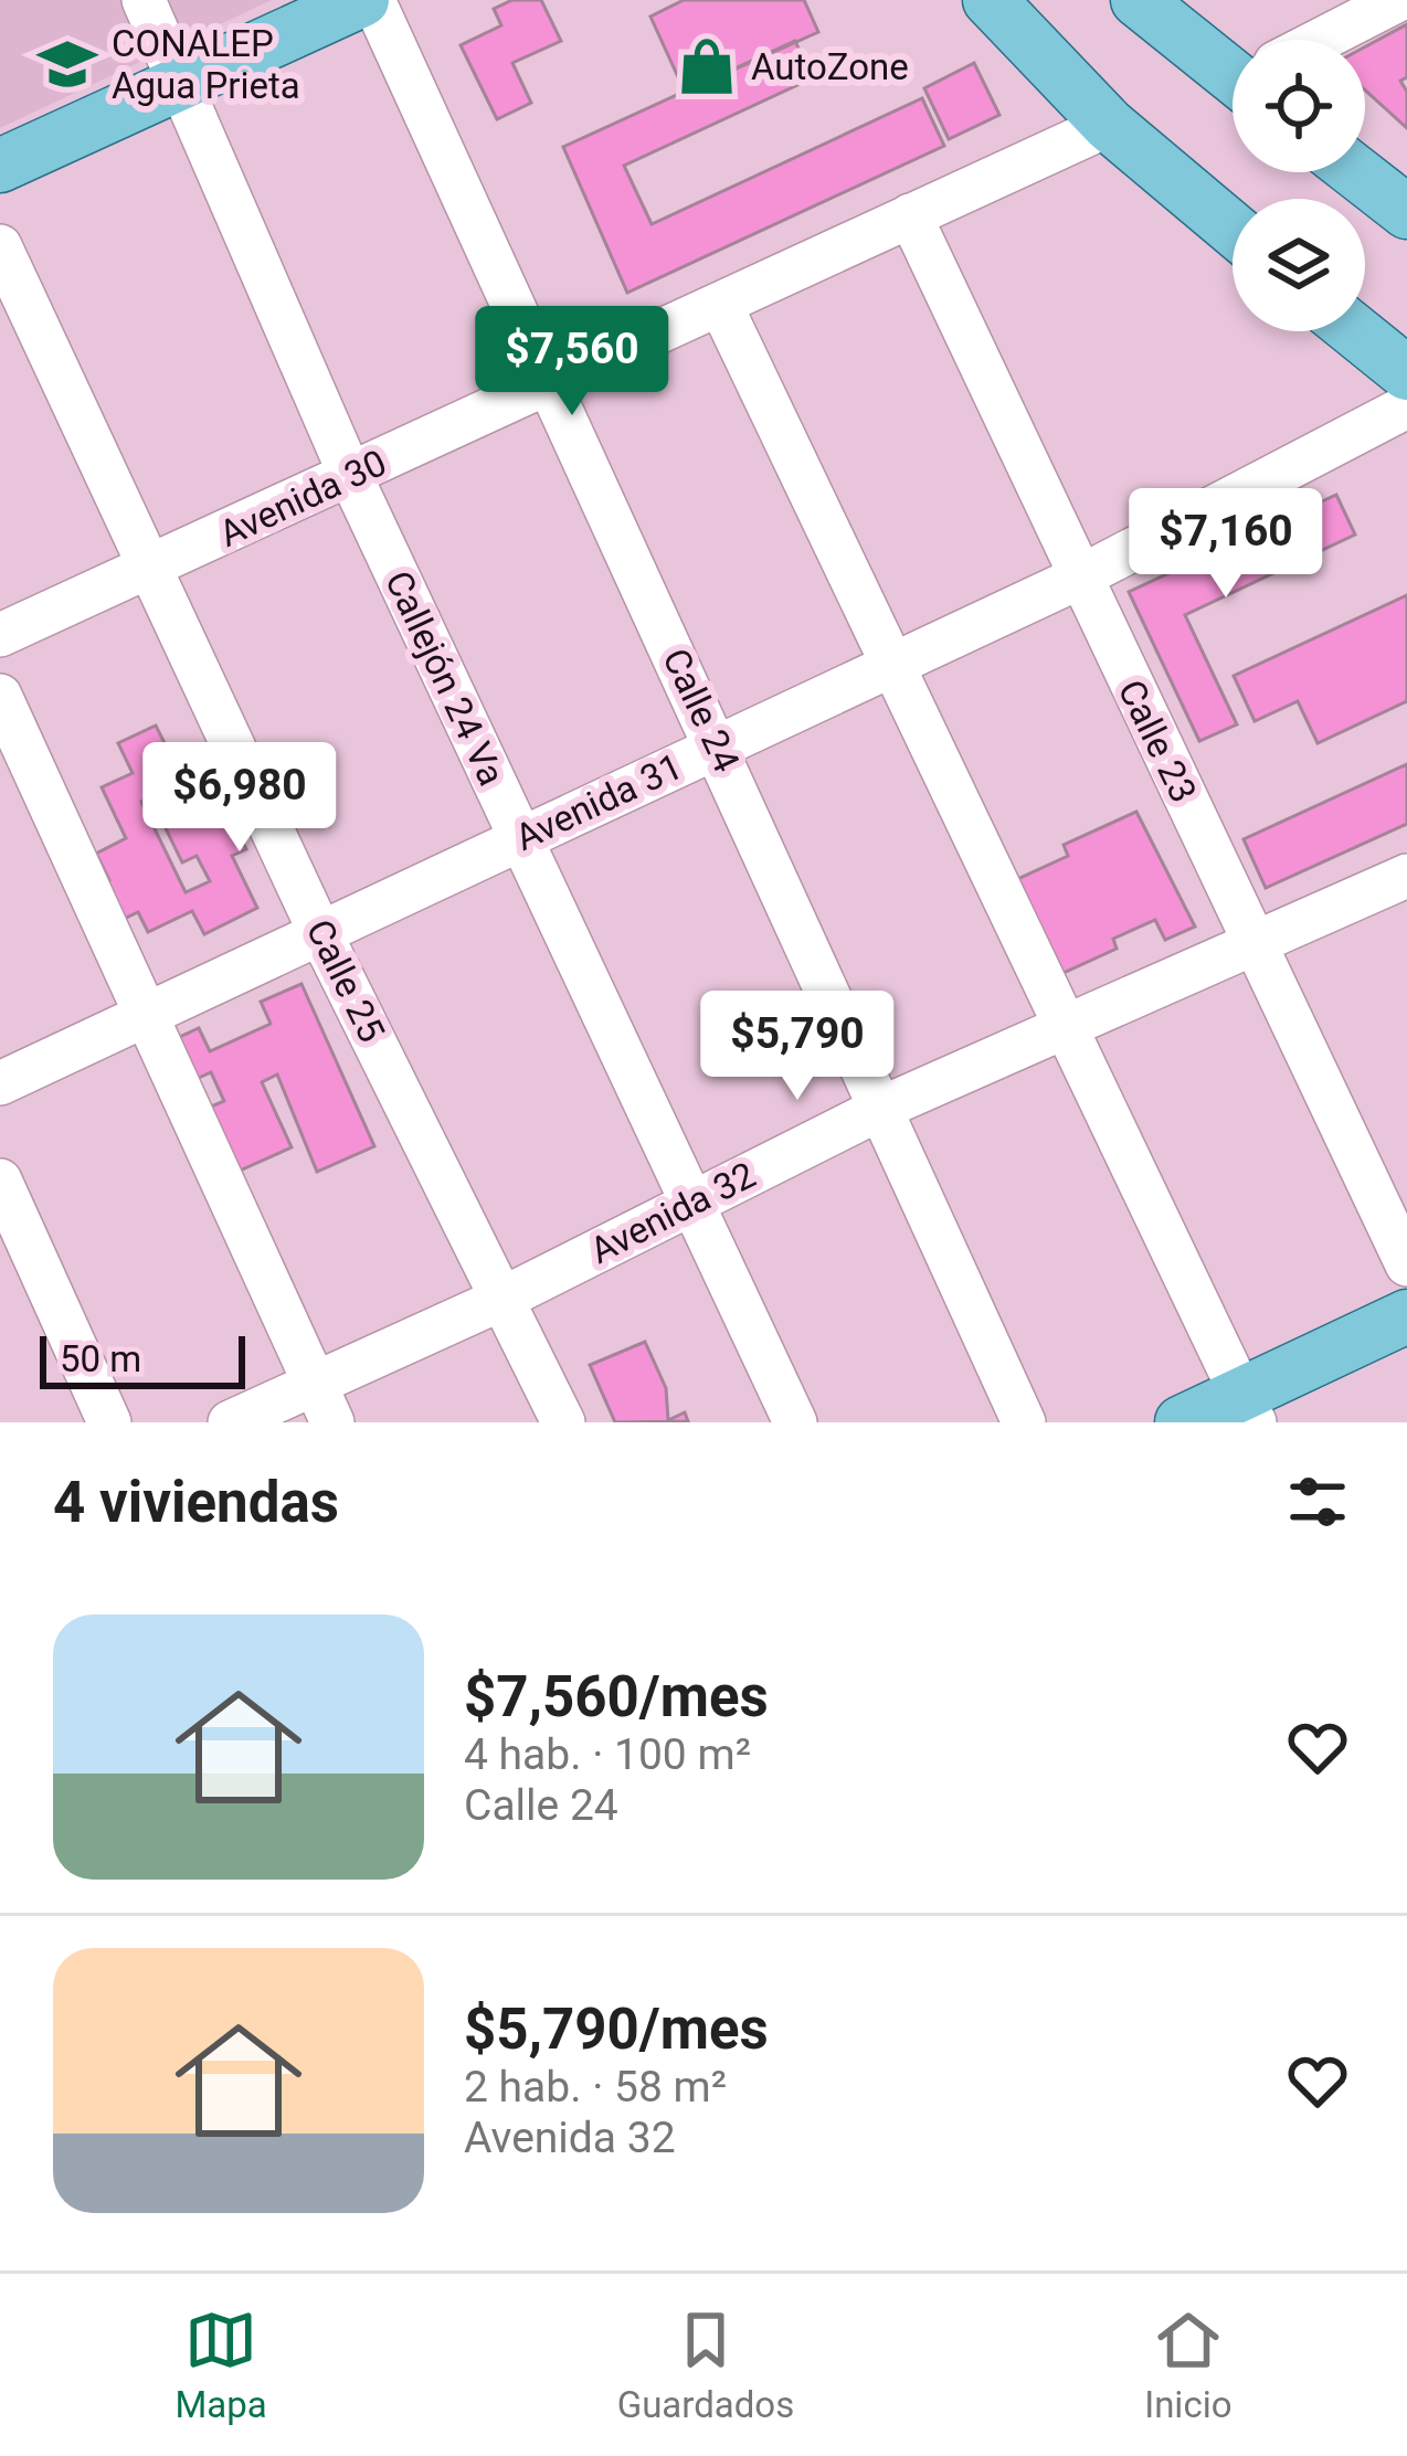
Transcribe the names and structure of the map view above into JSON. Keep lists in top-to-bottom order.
{
  "streets": {
    "street": [
      "Avenida 30",
      "Callejón 24 Va",
      "Calle 24",
      "Calle 23",
      "Avenida 31",
      "Calle 25",
      "Avenida 32"
    ]
  },
  "crossings": [
    ["Avenida 30", "Callejón 24 Va"],
    ["Avenida 30", "Calle 24"],
    ["Avenida 30", "Calle 23"],
    ["Avenida 30", "Calle 25"],
    ["Callejón 24 Va", "Avenida 31"],
    ["Callejón 24 Va", "Avenida 32"],
    ["Calle 24", "Avenida 31"],
    ["Calle 24", "Avenida 32"],
    ["Calle 23", "Avenida 31"],
    ["Calle 23", "Avenida 32"],
    ["Avenida 31", "Calle 25"],
    ["Calle 25", "Avenida 32"]
  ],
  "places": {
    "school or university": ["CONALEP Agua Prieta"],
    "shop": ["AutoZone"]
  },
  "scale_bar": "50 m",
  "page": {
    "price": [
      "$7,560",
      "$7,160",
      "$6,980",
      "$5,790"
    ],
    "scale": "50 m",
    "heading": "4 viviendas",
    "list": [
      {
        "name": "$7,560/mes",
        "note": "4 hab. · 100 m² · Calle 24"
      },
      {
        "name": "$5,790/mes",
        "note": "2 hab. · 58 m² · Avenida 32"
      }
    ],
    "tabs": ["Mapa", "Guardados", "Inicio"]
  }
}
